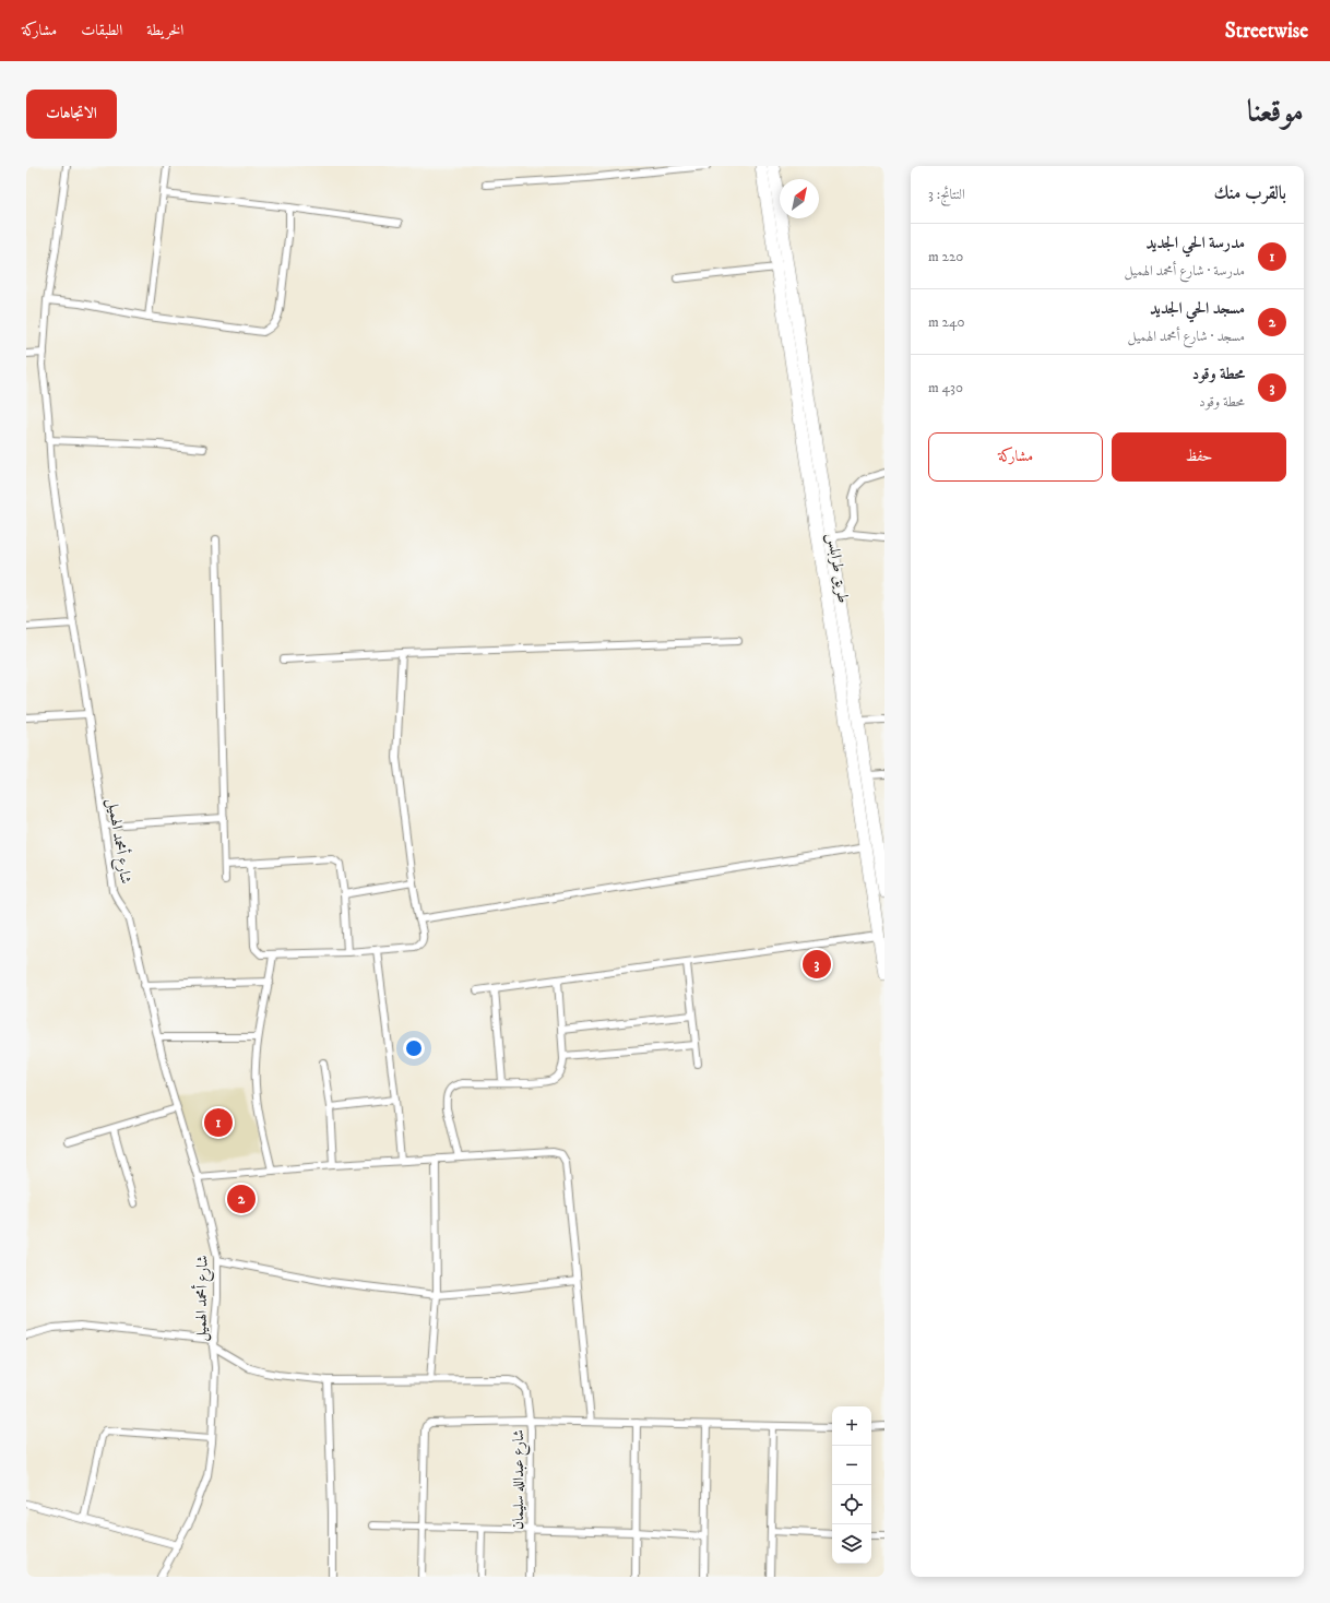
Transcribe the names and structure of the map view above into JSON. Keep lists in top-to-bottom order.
{
  "streets": {
    "highway": ["طريق طرابلس"],
    "street": ["شارع أمحمد الهميل", "شارع عبدالله سليمان"]
  },
  "north": "top right",
  "page": {
    "header": "Streetwise",
    "nav": ["الخريطة", "الطبقات", "مشاركة"],
    "title": "موقعنا",
    "buttons": [
      "الاتجاهات",
      ["حفظ", "مشاركة"]
    ],
    "heading": ["بالقرب منك", "النتائج: 3"],
    "list": [
      {
        "mark": "1",
        "name": "مدرسة الحي الجديد",
        "note": "مدرسة · شارع أمحمد الهميل",
        "value": "220 m"
      },
      {
        "mark": "2",
        "name": "مسجد الحي الجديد",
        "note": "مسجد · شارع أمحمد الهميل",
        "value": "240 m"
      },
      {
        "mark": "3",
        "name": "محطة وقود",
        "note": "محطة وقود",
        "value": "430 m"
      }
    ],
    "pins": ["3", "1", "2"],
    "map_buttons": ["+", "−"]
  }
}
